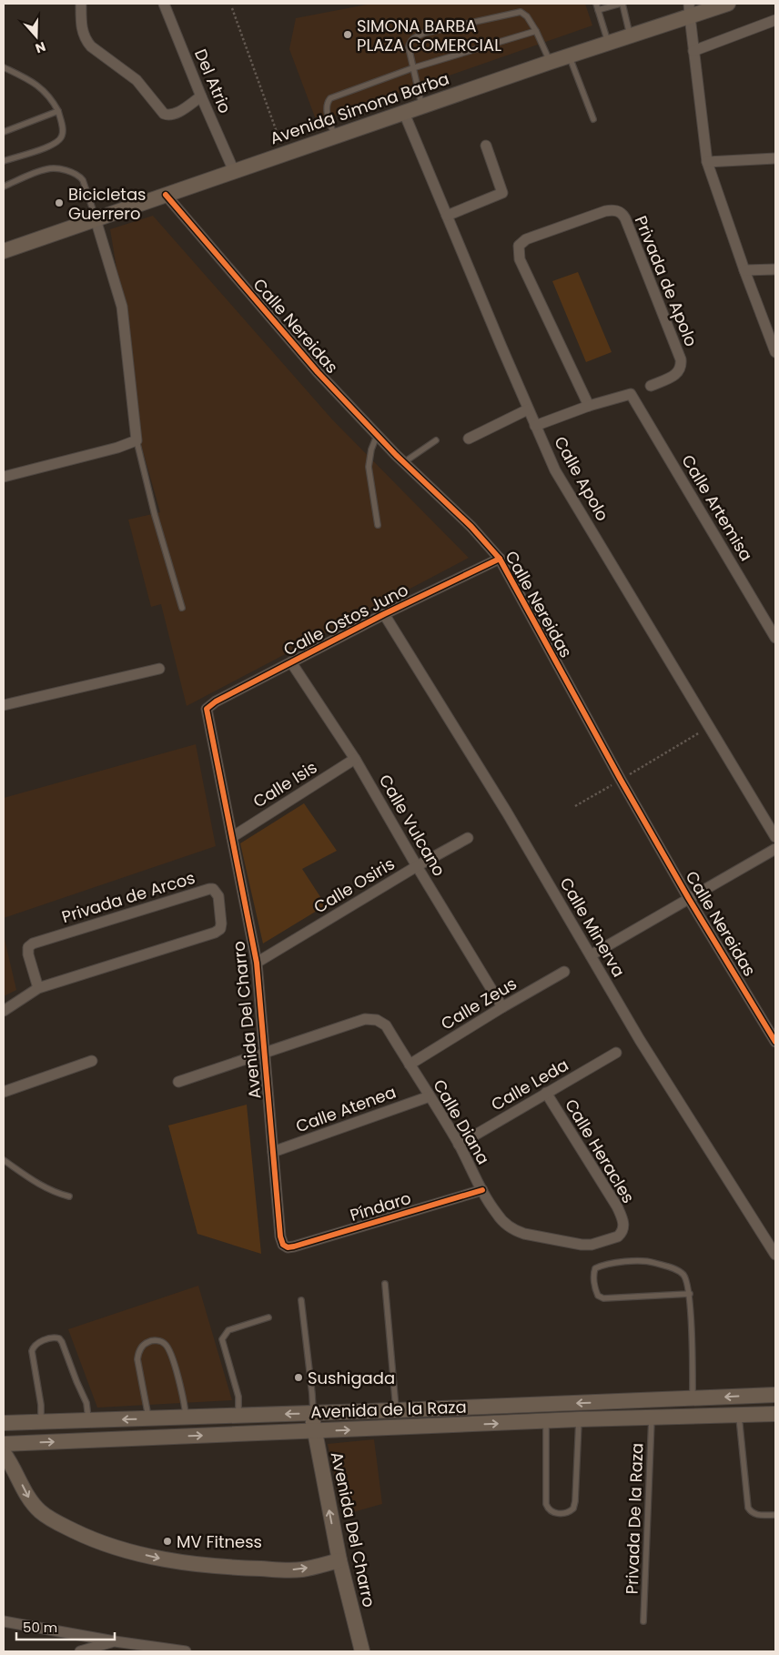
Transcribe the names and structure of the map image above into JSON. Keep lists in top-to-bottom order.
{
  "streets": {
    "main road": ["Avenida Simona Barba", "Avenida Del Charro", "Avenida de la Raza"],
    "street": [
      "Del Atrio",
      "Privada de Apolo",
      "Calle Nereidas",
      "Calle Apolo",
      "Calle Artemisa",
      "Calle Ostos Juno",
      "Calle Isis",
      "Calle Vulcano",
      "Calle Osiris",
      "Privada de Arcos",
      "Calle Minerva",
      "Calle Zeus",
      "Calle Leda",
      "Calle Atenea",
      "Calle Diana",
      "Calle Heracles",
      "Píndaro"
    ],
    "lane": ["Privada De la Raza"]
  },
  "crossings": [
    ["Del Atrio", "Avenida Simona Barba"],
    ["Avenida Simona Barba", "Calle Nereidas"],
    ["Avenida Simona Barba", "Calle Apolo"],
    ["Privada de Apolo", "Calle Artemisa"],
    ["Calle Nereidas", "Calle Ostos Juno"],
    ["Calle Ostos Juno", "Calle Vulcano"],
    ["Calle Ostos Juno", "Calle Minerva"],
    ["Calle Ostos Juno", "Avenida Del Charro"],
    ["Calle Isis", "Calle Vulcano"],
    ["Calle Isis", "Avenida Del Charro"],
    ["Calle Vulcano", "Calle Osiris"],
    ["Calle Vulcano", "Calle Zeus"],
    ["Calle Osiris", "Avenida Del Charro"],
    ["Calle Zeus", "Calle Diana"],
    ["Avenida Del Charro", "Calle Atenea"],
    ["Avenida Del Charro", "Calle Diana"],
    ["Avenida Del Charro", "Píndaro"],
    ["Avenida Del Charro", "Avenida de la Raza"],
    ["Calle Leda", "Calle Diana"],
    ["Calle Leda", "Calle Heracles"],
    ["Calle Atenea", "Calle Diana"],
    ["Calle Diana", "Calle Heracles"],
    ["Calle Diana", "Píndaro"],
    ["Avenida de la Raza", "Privada De la Raza"]
  ],
  "places": [
    "SIMONA BARBA PLAZA COMERCIAL",
    "Bicicletas Guerrero",
    "Sushigada",
    "MV Fitness"
  ],
  "scale_bar": "50 m",
  "north": "bottom"
}
